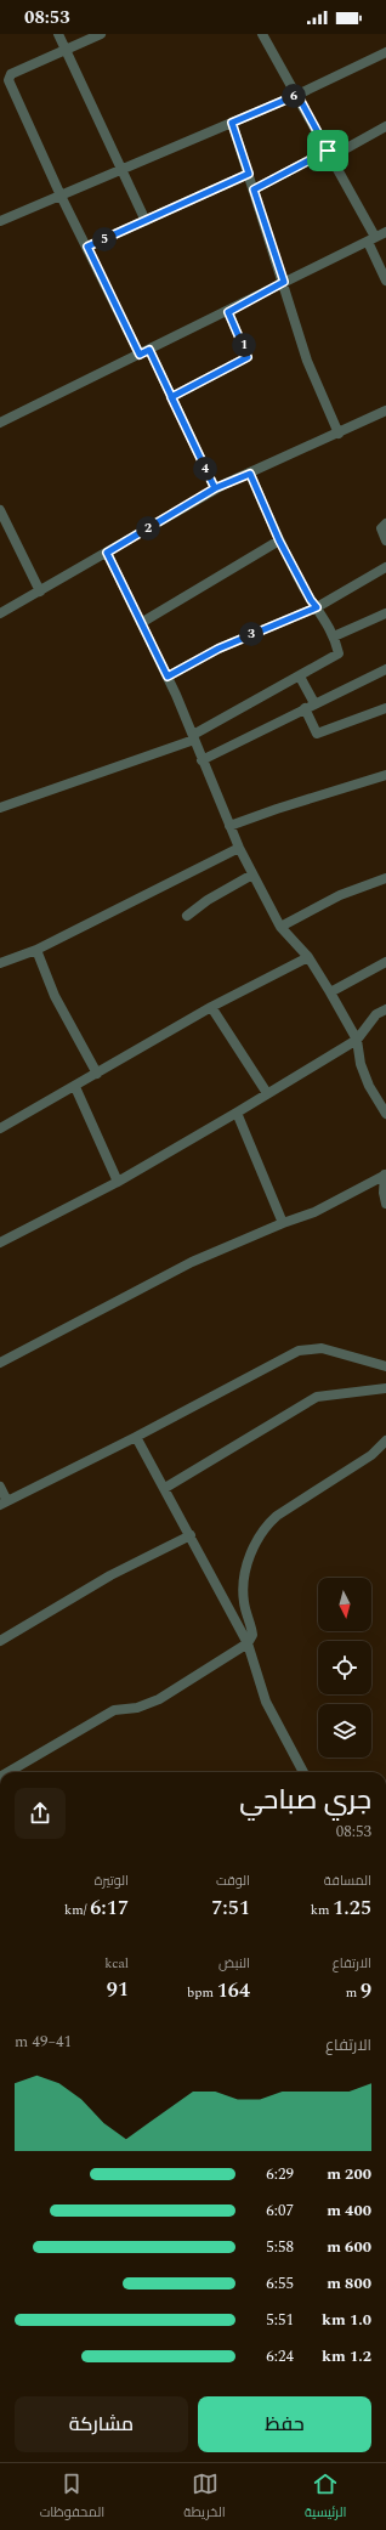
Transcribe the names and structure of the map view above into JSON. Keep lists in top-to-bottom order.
{
  "north": "bottom",
  "page": {
    "status": "08:53",
    "pins": [
      "6",
      "5",
      "1",
      "4",
      "2",
      "3"
    ],
    "heading": ["جري صباحي", "08:53"],
    "stats": [
      ["المسافة", "1.25 km"],
      ["الوقت", "7:51"],
      ["الوتيرة", "6:17 /km"],
      ["الارتفاع", "9 m"],
      ["النبض", "164 bpm"],
      ["kcal", "91"]
    ],
    "chart": ["الارتفاع", "41–49 m"],
    "list": [
      {
        "name": "200 m",
        "note": "6:29"
      },
      {
        "name": "400 m",
        "note": "6:07"
      },
      {
        "name": "600 m",
        "note": "5:58"
      },
      {
        "name": "800 m",
        "note": "6:55"
      },
      {
        "name": "1.0 km",
        "note": "5:51"
      },
      {
        "name": "1.2 km",
        "note": "6:24"
      }
    ],
    "buttons": ["حفظ", "مشاركة"],
    "tabs": ["الرئيسية", "الخريطة", "المحفوظات"]
  }
}
